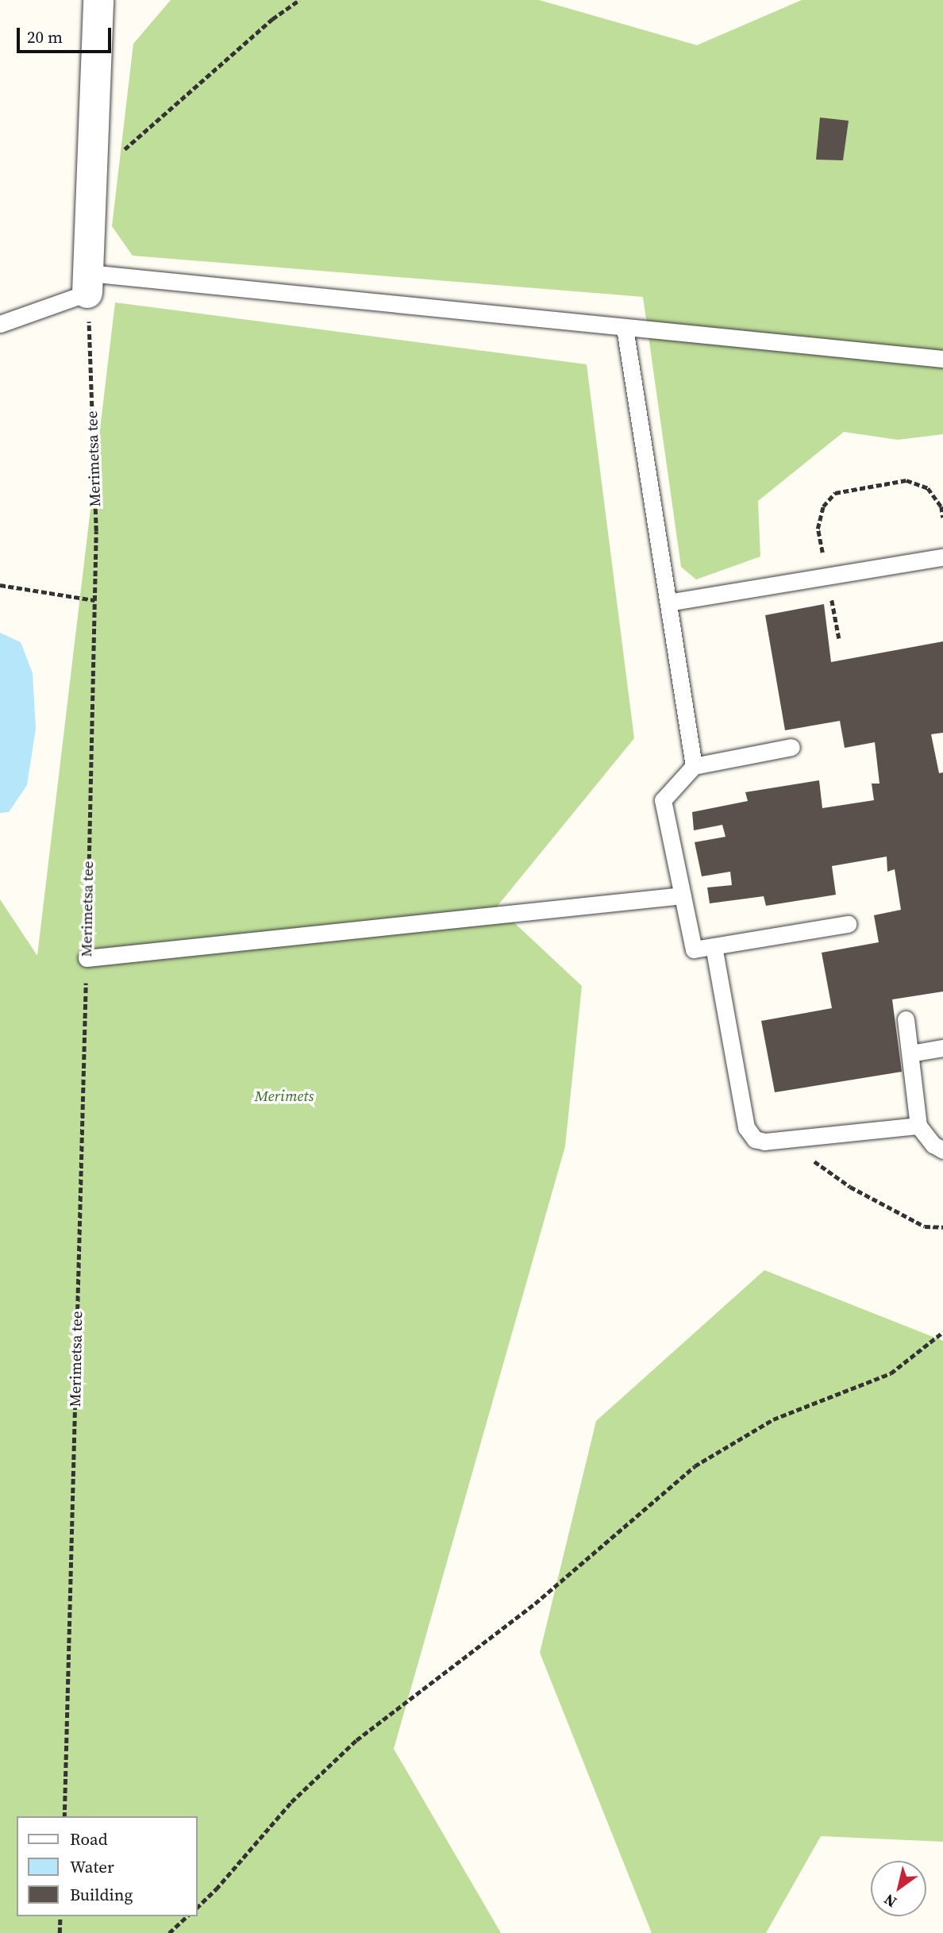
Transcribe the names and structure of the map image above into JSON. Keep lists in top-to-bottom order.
{
  "streets": {
    "path": ["Merimetsa tee"]
  },
  "parks": ["Merimets"],
  "legend": ["Road", "Water", "Building"],
  "scale_bar": "20 m",
  "north": "bottom left"
}
